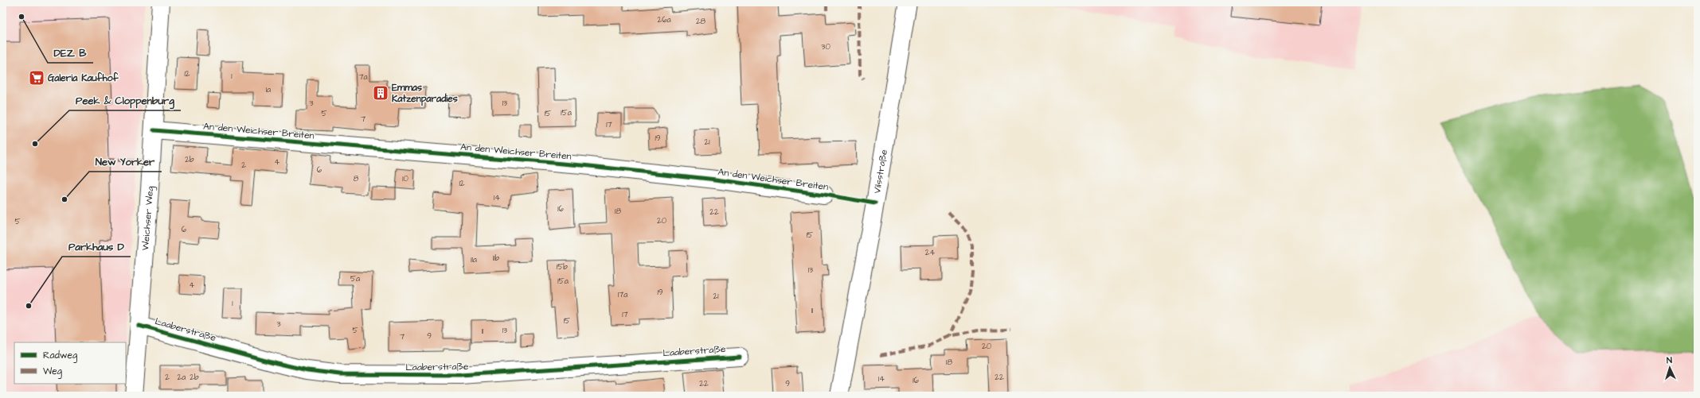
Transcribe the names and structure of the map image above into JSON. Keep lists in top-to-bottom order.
{
  "streets": {
    "street": [
      "An den Weichser Breiten",
      "Vilsstraße",
      "Weichser Weg",
      "Laaberstraße"
    ]
  },
  "crossings": [
    ["An den Weichser Breiten", "Weichser Weg"],
    ["Weichser Weg", "Laaberstraße"]
  ],
  "places": {
    "other": [
      "DEZ B",
      "Peek & Cloppenburg",
      "New Yorker",
      "Parkhaus D"
    ],
    "supermarket": ["Galeria Kaufhof"],
    "building": ["Emmas Katzenparadies"]
  },
  "house_numbers": [
    "26a",
    "28",
    "30",
    "12",
    "1",
    "7a",
    "1a",
    "3",
    "13",
    "15a",
    "5",
    "15",
    "7",
    "17",
    "19",
    "21",
    "2b",
    "4",
    "2",
    "6",
    "8",
    "10",
    "12",
    "14",
    "16",
    "18",
    "22",
    "20",
    "5",
    "6",
    "15",
    "24",
    "11b",
    "11a",
    "15b",
    "13",
    "5a",
    "15a",
    "4",
    "19",
    "17a",
    "21",
    "1",
    "11",
    "17",
    "15",
    "3",
    "5",
    "13",
    "11",
    "9",
    "7",
    "20",
    "18",
    "2",
    "2a",
    "2b",
    "22",
    "14",
    "16",
    "22",
    "9"
  ],
  "legend": ["Radweg", "Weg"],
  "north": "top"
}
